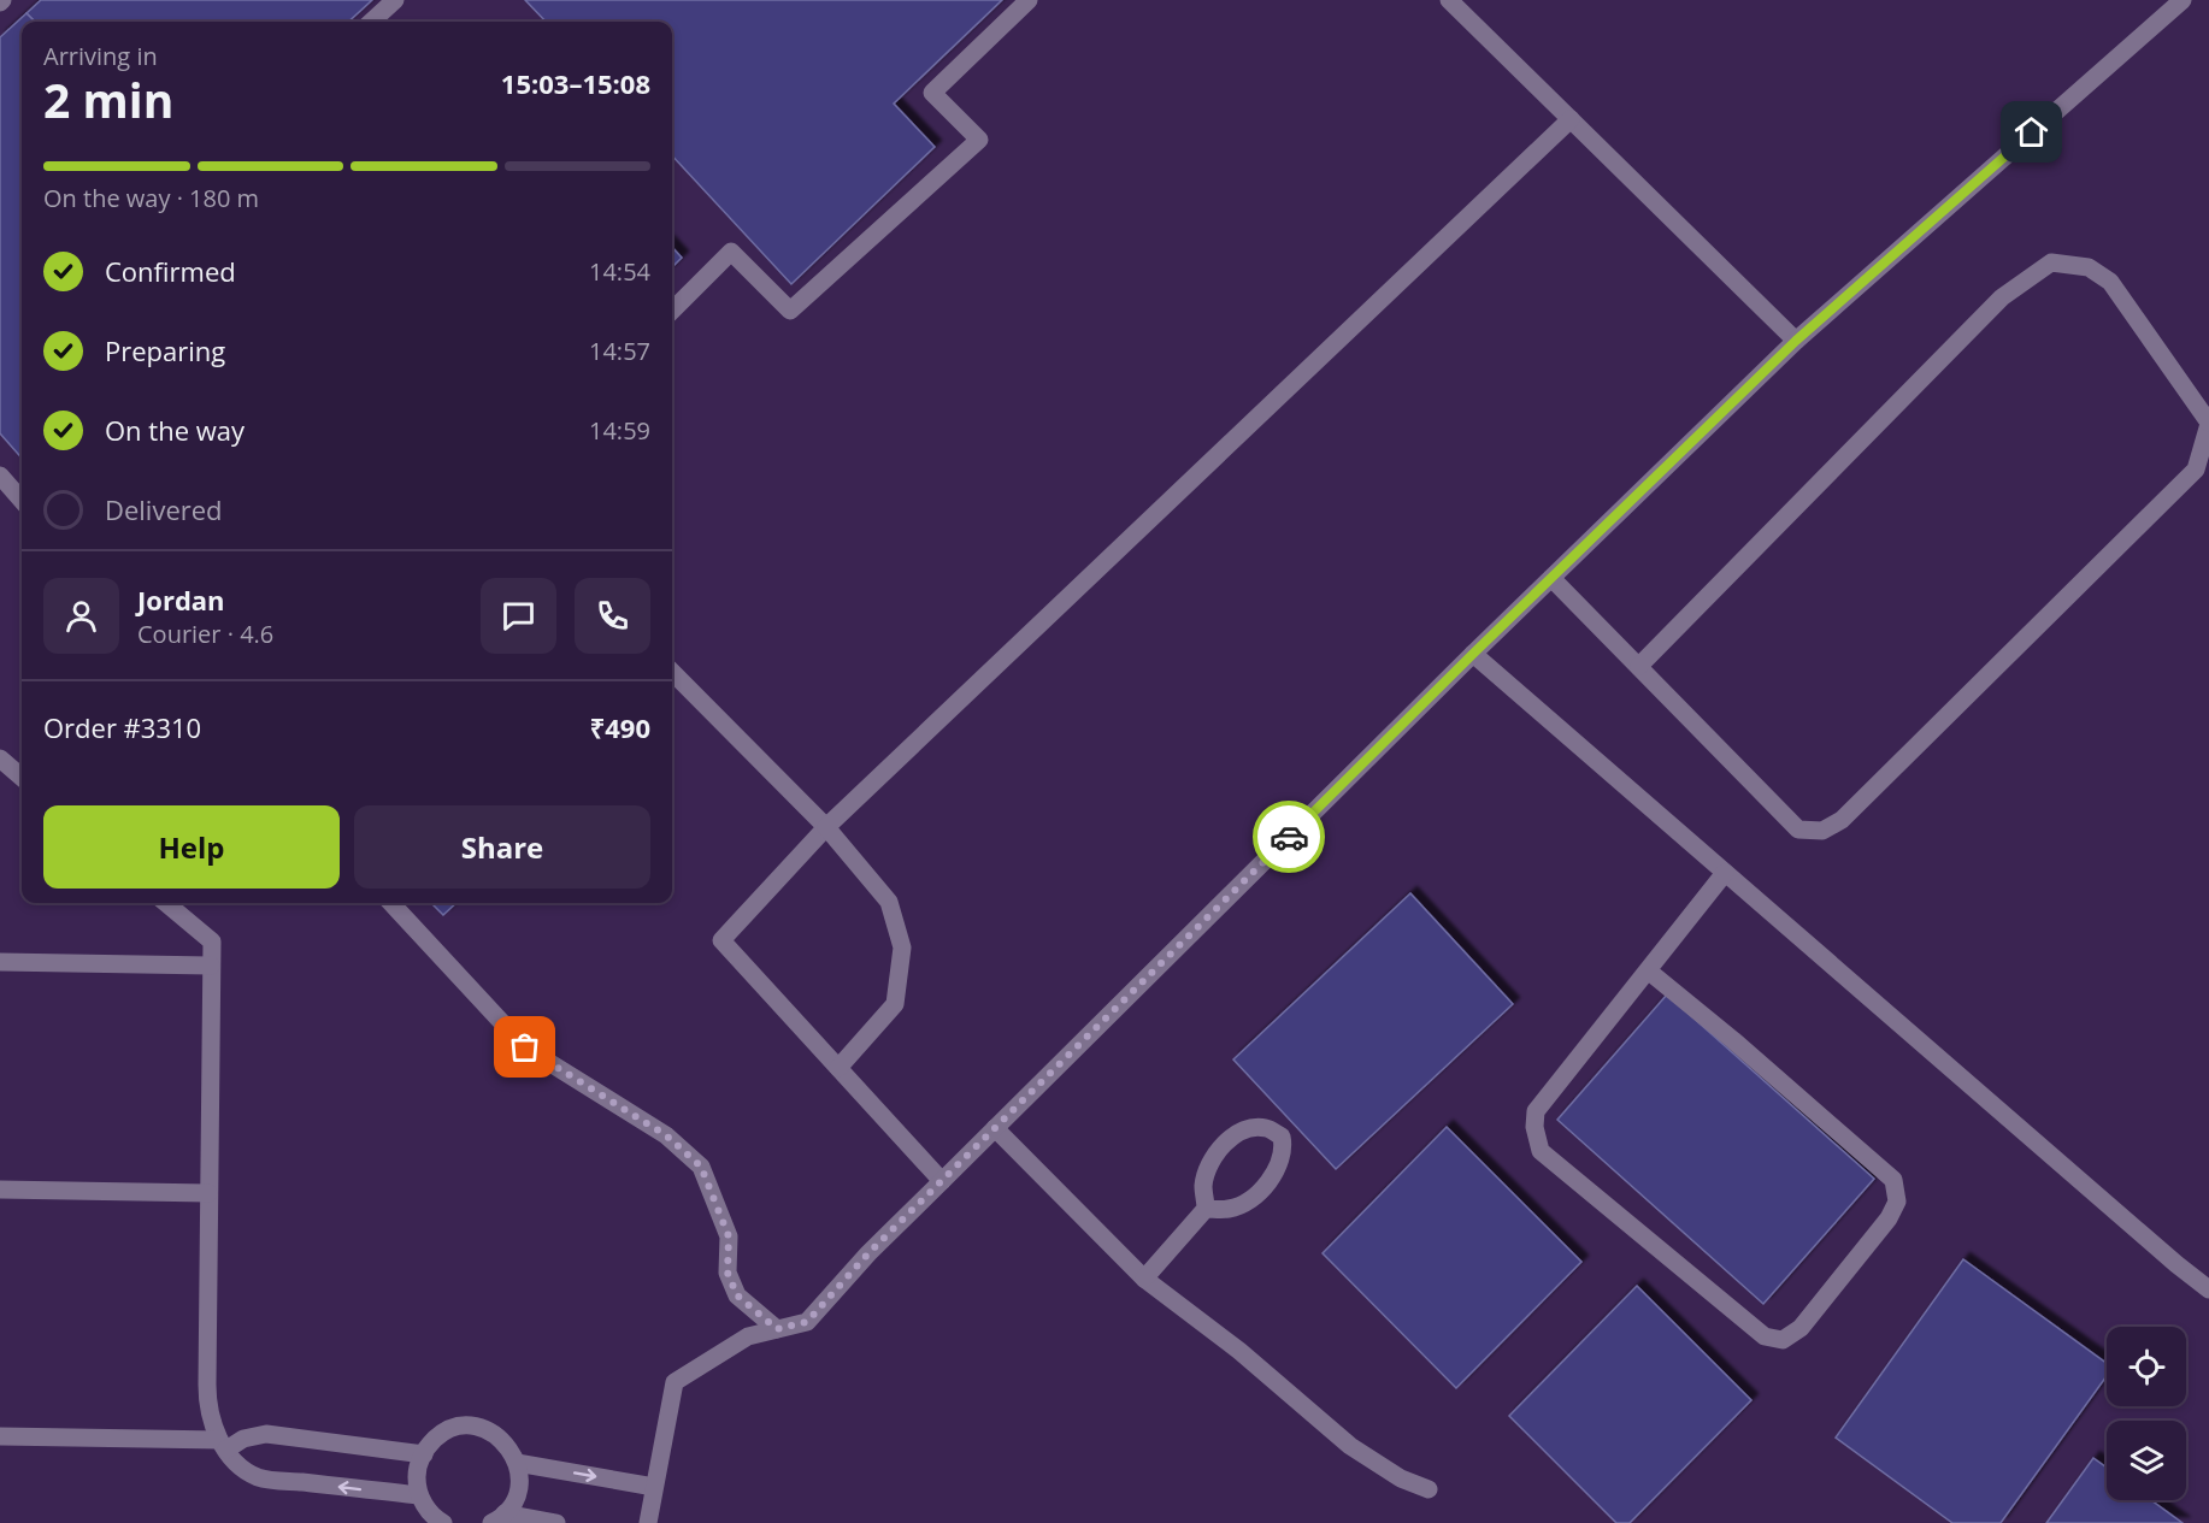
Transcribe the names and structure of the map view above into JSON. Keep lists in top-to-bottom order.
{
  "page": {
    "heading": ["2 min", "Arriving in", "15:03–15:08"],
    "panel": [
      "Jordan",
      "Courier · 4.6",
      "Order #3310",
      "₹490"
    ],
    "bar": "On the way · 180 m",
    "list": [
      ["Confirmed", "14:54"],
      ["Preparing", "14:57"],
      ["On the way", "14:59"],
      "Delivered"
    ],
    "buttons": ["Help", "Share"]
  }
}
